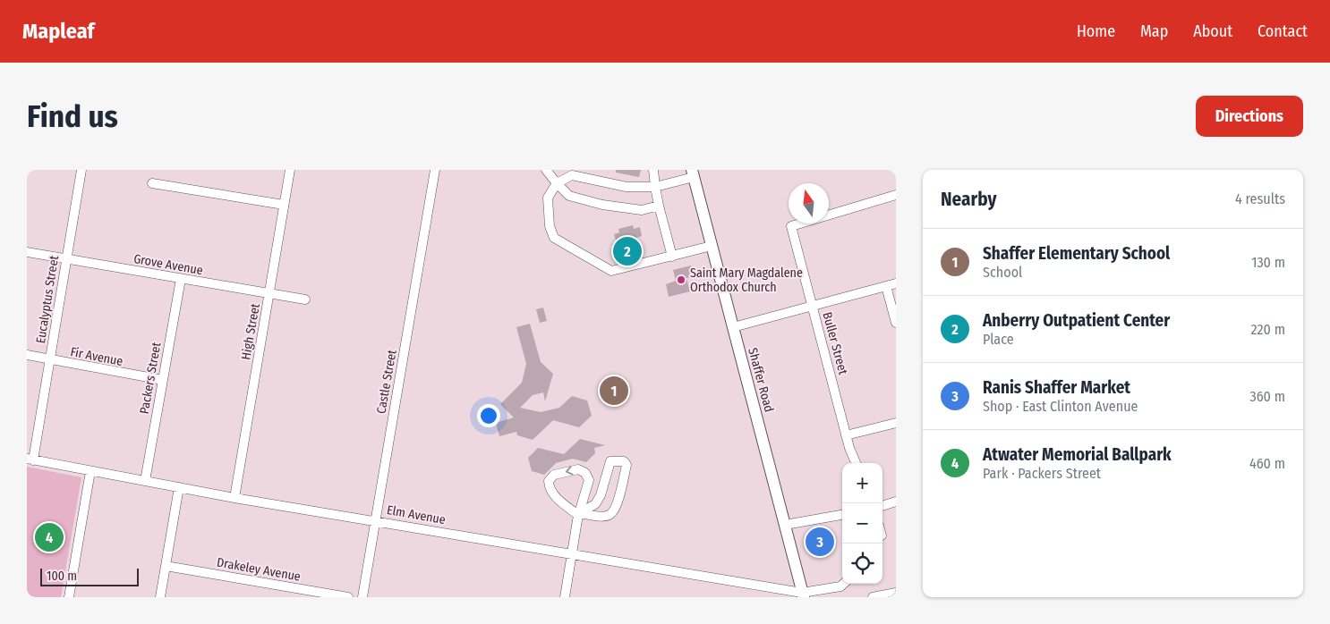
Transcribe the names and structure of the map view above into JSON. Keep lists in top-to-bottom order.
{
  "streets": {
    "main road": ["Shaffer Road"],
    "street": [
      "Grove Avenue",
      "Eucalyptus Street",
      "High Street",
      "Buller Street",
      "Fir Avenue",
      "Packers Street",
      "Castle Street",
      "Elm Avenue",
      "Drakeley Avenue"
    ]
  },
  "crossings": [
    ["Grove Avenue", "Eucalyptus Street"],
    ["Grove Avenue", "High Street"],
    ["Grove Avenue", "Packers Street"],
    ["Eucalyptus Street", "Fir Avenue"],
    ["Eucalyptus Street", "Elm Avenue"],
    ["High Street", "Elm Avenue"],
    ["Fir Avenue", "Packers Street"],
    ["Packers Street", "Elm Avenue"],
    ["Shaffer Road", "Elm Avenue"],
    ["Castle Street", "Elm Avenue"]
  ],
  "places": ["Saint Mary Magdalene Orthodox Church"],
  "scale_bar": "100 m",
  "north": "top",
  "page": {
    "header": "Mapleaf",
    "nav": [
      "Home",
      "Map",
      "About",
      "Contact"
    ],
    "buttons": "Directions",
    "title": "Find us",
    "heading": ["Nearby", "4 results"],
    "list": [
      {
        "mark": "1",
        "name": "Shaffer Elementary School",
        "note": "School",
        "value": "130 m"
      },
      {
        "mark": "2",
        "name": "Anberry Outpatient Center",
        "note": "Place",
        "value": "220 m"
      },
      {
        "mark": "3",
        "name": "Ranis Shaffer Market",
        "note": "Shop · East Clinton Avenue",
        "value": "360 m"
      },
      {
        "mark": "4",
        "name": "Atwater Memorial Ballpark",
        "note": "Park · Packers Street",
        "value": "460 m"
      }
    ],
    "pins": [
      "2",
      "1",
      "4",
      "3"
    ],
    "map_buttons": ["+", "−"],
    "scale": "100 m"
  }
}
